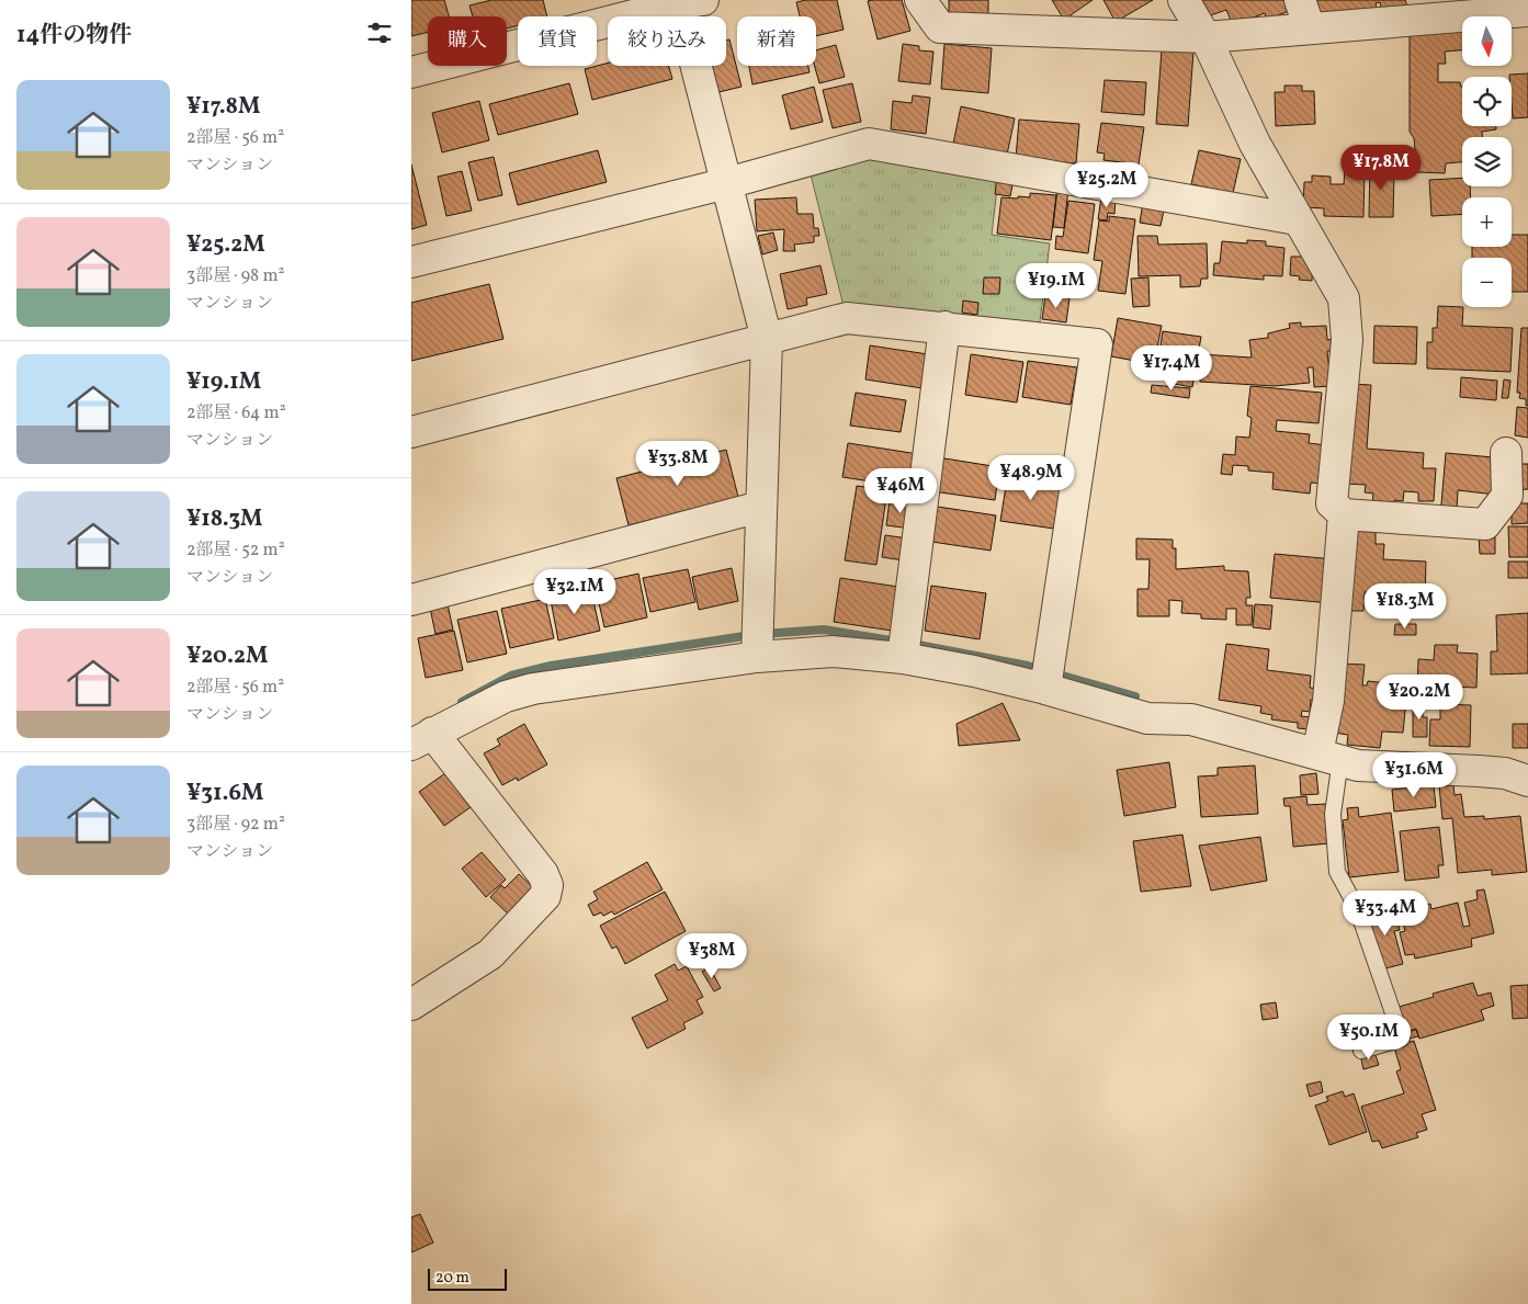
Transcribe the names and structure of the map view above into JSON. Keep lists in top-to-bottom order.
{
  "scale_bar": "20 m",
  "north": "bottom",
  "page": {
    "heading": "14件の物件",
    "map_buttons": ["+", "−"],
    "chip": [
      "購入",
      "賃貸",
      "絞り込み",
      "新着"
    ],
    "list": [
      {
        "name": "¥17.8M",
        "note": "2部屋 · 56 m² · マンション"
      },
      {
        "name": "¥25.2M",
        "note": "3部屋 · 98 m² · マンション"
      },
      {
        "name": "¥19.1M",
        "note": "2部屋 · 64 m² · マンション"
      },
      {
        "name": "¥18.3M",
        "note": "2部屋 · 52 m² · マンション"
      },
      {
        "name": "¥20.2M",
        "note": "2部屋 · 56 m² · マンション"
      },
      {
        "name": "¥31.6M",
        "note": "3部屋 · 92 m² · マンション"
      }
    ],
    "price": [
      "¥17.8M",
      "¥25.2M",
      "¥19.1M",
      "¥17.4M",
      "¥33.8M",
      "¥48.9M",
      "¥46M",
      "¥32.1M",
      "¥18.3M",
      "¥20.2M",
      "¥31.6M",
      "¥33.4M",
      "¥38M",
      "¥50.1M"
    ],
    "scale": "20 m"
  }
}
